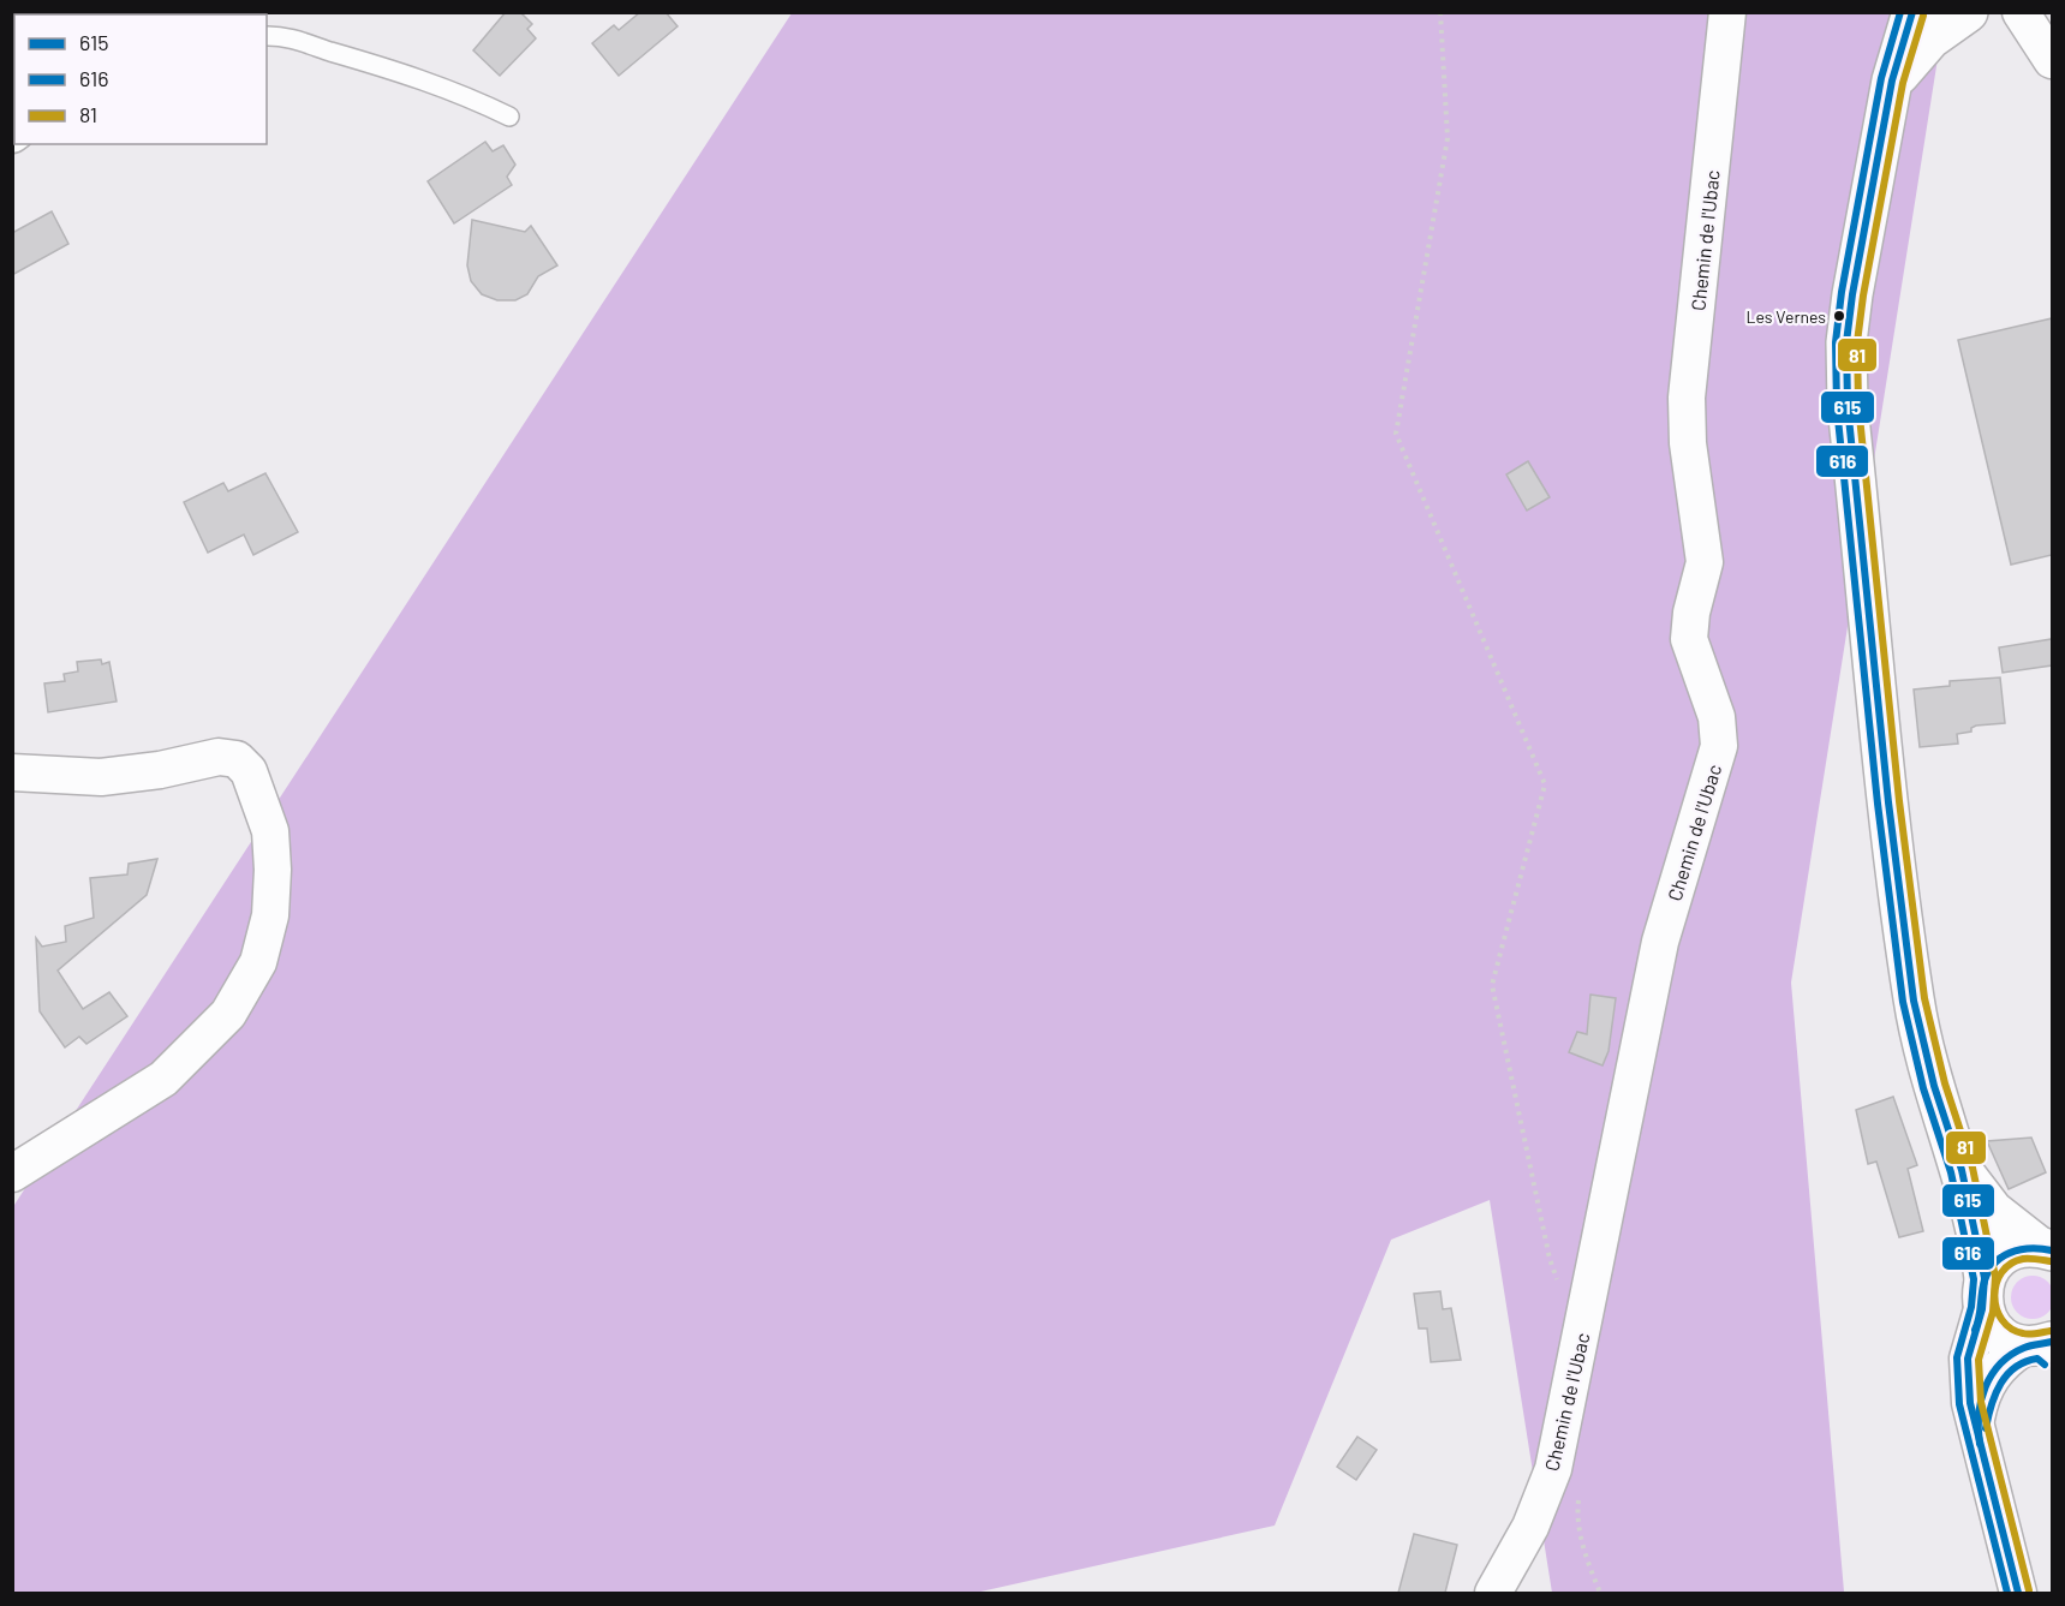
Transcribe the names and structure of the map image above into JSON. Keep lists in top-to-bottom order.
{
  "streets": {
    "street": ["Chemin de l'Ubac"]
  },
  "places": ["Les Vernes"],
  "lines": ["transit line 615", "transit line 616", "transit line 81"],
  "legend": ["615", "616", "81"]
}
